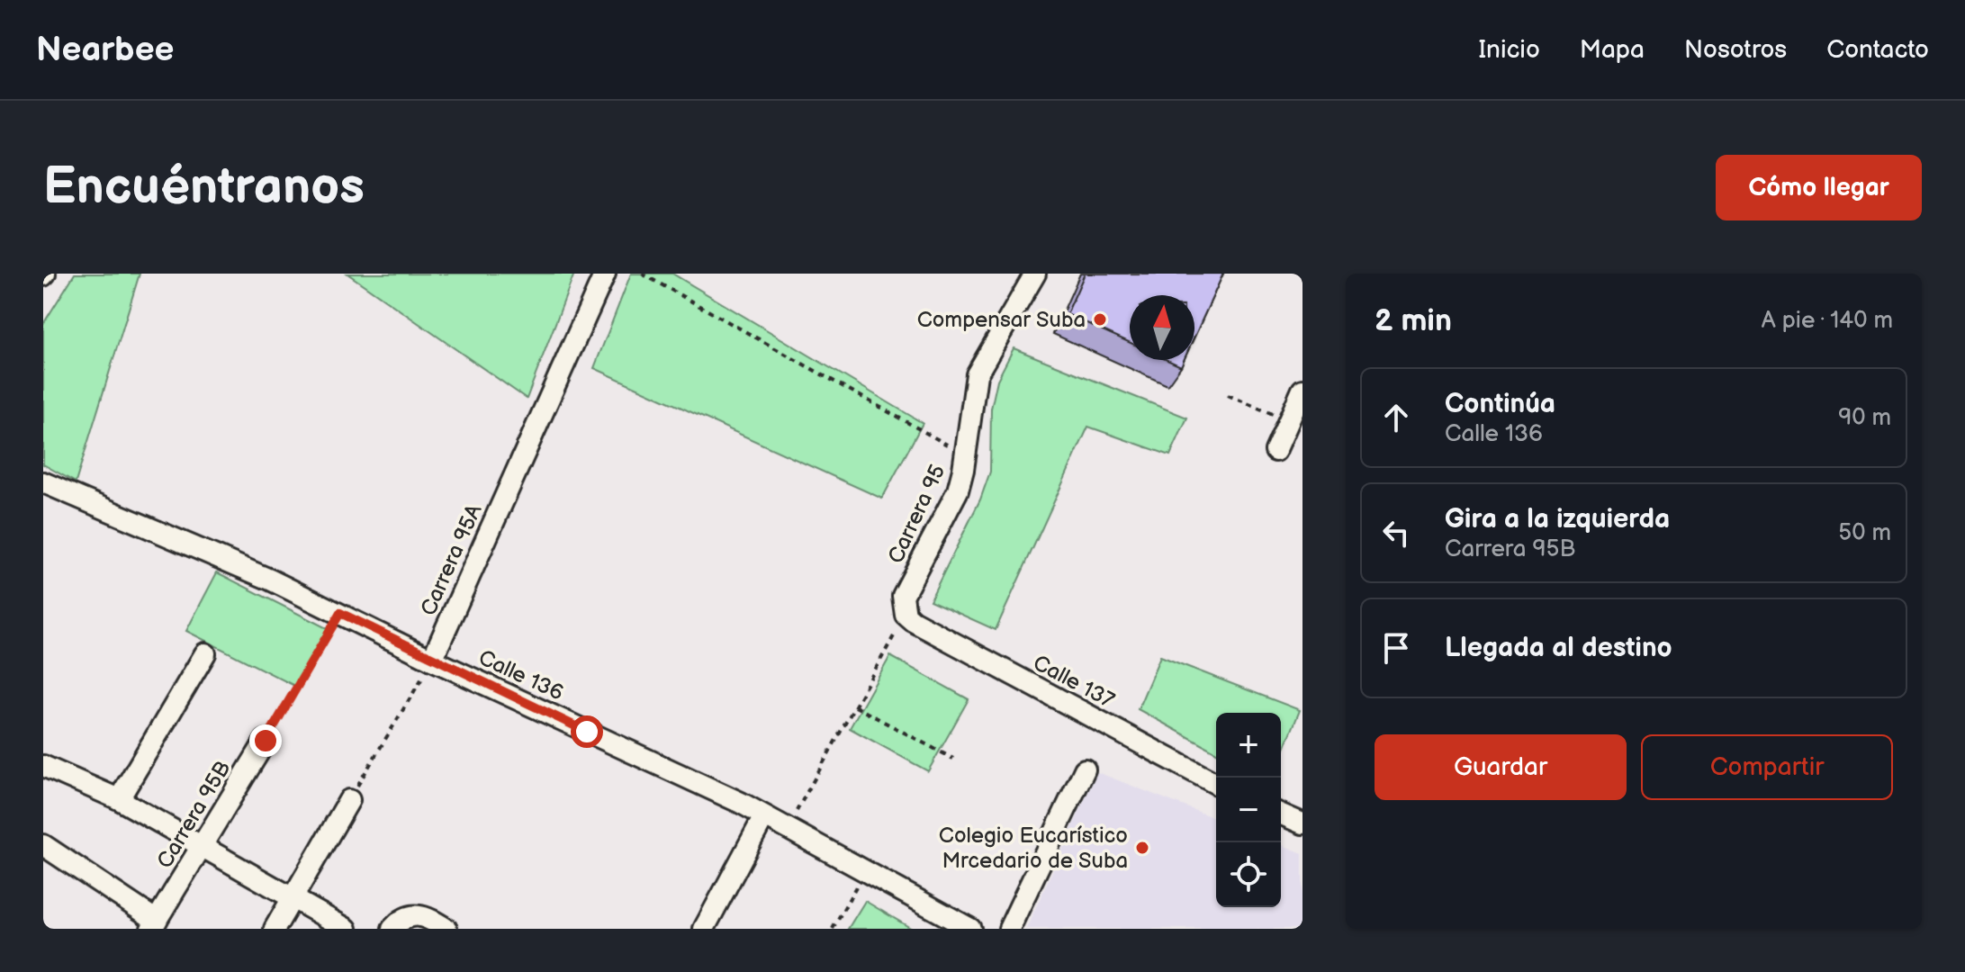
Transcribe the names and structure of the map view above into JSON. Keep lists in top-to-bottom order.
{
  "streets": {
    "street": [
      "Carrera 95",
      "Carrera 95A",
      "Calle 136",
      "Calle 137",
      "Carrera 95B"
    ]
  },
  "crossings": [
    ["Carrera 95", "Calle 137"],
    ["Carrera 95A", "Calle 136"]
  ],
  "places": ["Compensar Suba", "Colegio Eucarístico Mrcedario de Suba"],
  "north": "top",
  "page": {
    "header": "Nearbee",
    "nav": [
      "Inicio",
      "Mapa",
      "Nosotros",
      "Contacto"
    ],
    "buttons": [
      "Cómo llegar",
      ["Guardar", "Compartir"]
    ],
    "title": "Encuéntranos",
    "heading": ["2 min", "A pie · 140 m"],
    "list": [
      ["Continúa", "Calle 136", "90 m"],
      ["Gira a la izquierda", "Carrera 95B", "50 m"],
      "Llegada al destino"
    ],
    "map_buttons": ["+", "−"]
  }
}
